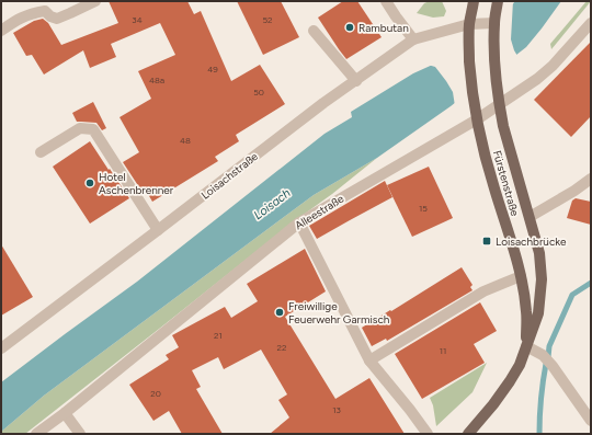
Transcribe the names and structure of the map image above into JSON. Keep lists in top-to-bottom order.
{
  "streets": {
    "main road": ["Fürstenstraße"],
    "street": ["Loisachstraße", "Alleestraße"]
  },
  "crossings": [
    ["Loisachstraße", "Fürstenstraße"],
    ["Fürstenstraße", "Alleestraße"]
  ],
  "water": ["Loisach"],
  "places": {
    "other": ["Rambutan", "Hotel Aschenbrenner", "Freiwillige Feuerwehr Garmisch"],
    "transit": ["Loisachbrücke"]
  },
  "house_numbers": [
    "34",
    "52",
    "49",
    "48a",
    "50",
    "48",
    "15",
    "21",
    "22",
    "11",
    "20",
    "13"
  ]
}
